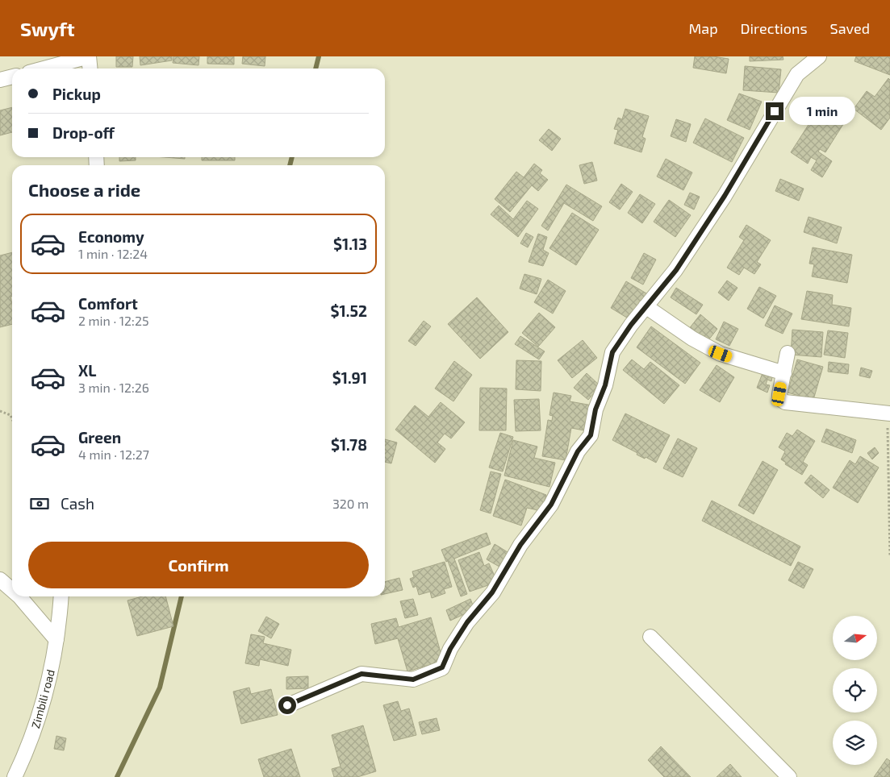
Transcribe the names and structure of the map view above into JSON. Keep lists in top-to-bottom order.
{
  "streets": {
    "street": ["Zimbili road"]
  },
  "north": "right",
  "page": {
    "header": "Swyft",
    "nav": ["Map", "Directions", "Saved"],
    "banner": ["Pickup", "Drop-off"],
    "bubble": "1 min",
    "heading": "Choose a ride",
    "list": [
      {
        "name": "Economy",
        "note": "1 min · 12:24",
        "value": "$1.13"
      },
      {
        "name": "Comfort",
        "note": "2 min · 12:25",
        "value": "$1.52"
      },
      {
        "name": "XL",
        "note": "3 min · 12:26",
        "value": "$1.91"
      },
      {
        "name": "Green",
        "note": "4 min · 12:27",
        "value": "$1.78"
      }
    ],
    "pay": ["Cash", "320 m"],
    "buttons": "Confirm"
  }
}
